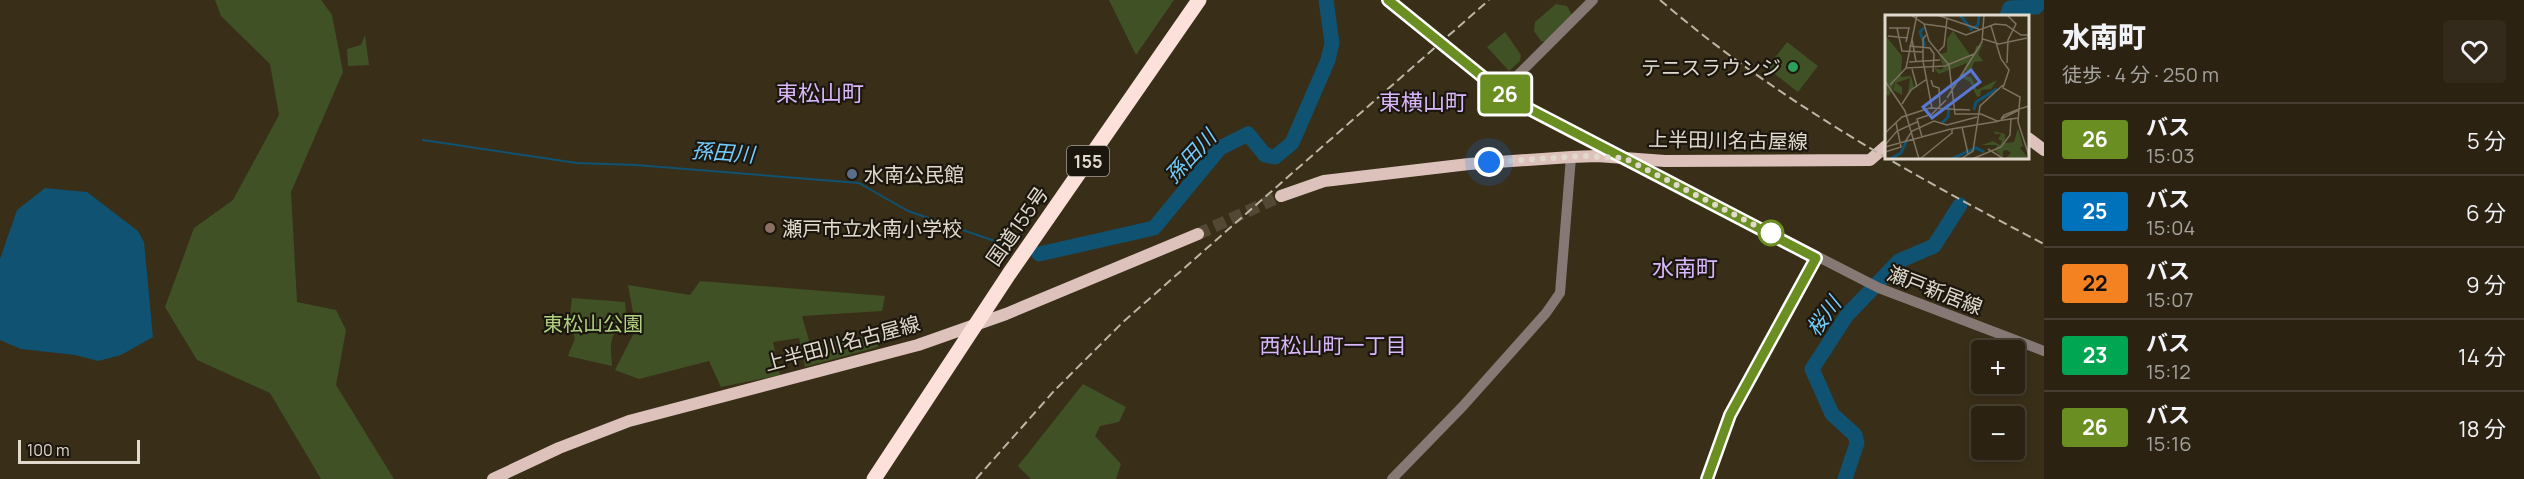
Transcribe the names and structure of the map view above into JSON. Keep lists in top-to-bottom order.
{
  "streets": {
    "highway": ["155", "国道155号"],
    "main road": ["上半田川名古屋線"],
    "street": ["瀬戸新居線"]
  },
  "crossings": [
    ["上半田川名古屋線", "国道155号"],
    ["上半田川名古屋線", "瀬戸新居線"]
  ],
  "districts": [
    "東松山町",
    "東横山町",
    "水南町",
    "西松山町一丁目"
  ],
  "water": ["孫田川", "桜川"],
  "parks": ["東松山公園"],
  "places": ["テニスラウンジ", "水南公民館", "瀬戸市立水南小学校"],
  "lines": ["bus line 26"],
  "scale_bar": "100 m",
  "page": {
    "on_map": "26",
    "heading": ["水南町", "徒歩 · 4 分 · 250 m"],
    "list": [
      {
        "mark": "26",
        "name": "バス",
        "note": "15:03",
        "value": "5 分"
      },
      {
        "mark": "25",
        "name": "バス",
        "note": "15:04",
        "value": "6 分"
      },
      {
        "mark": "22",
        "name": "バス",
        "note": "15:07",
        "value": "9 分"
      },
      {
        "mark": "23",
        "name": "バス",
        "note": "15:12",
        "value": "14 分"
      },
      {
        "mark": "26",
        "name": "バス",
        "note": "15:16",
        "value": "18 分"
      }
    ],
    "map_buttons": ["+", "−"],
    "scale": "100 m"
  }
}
